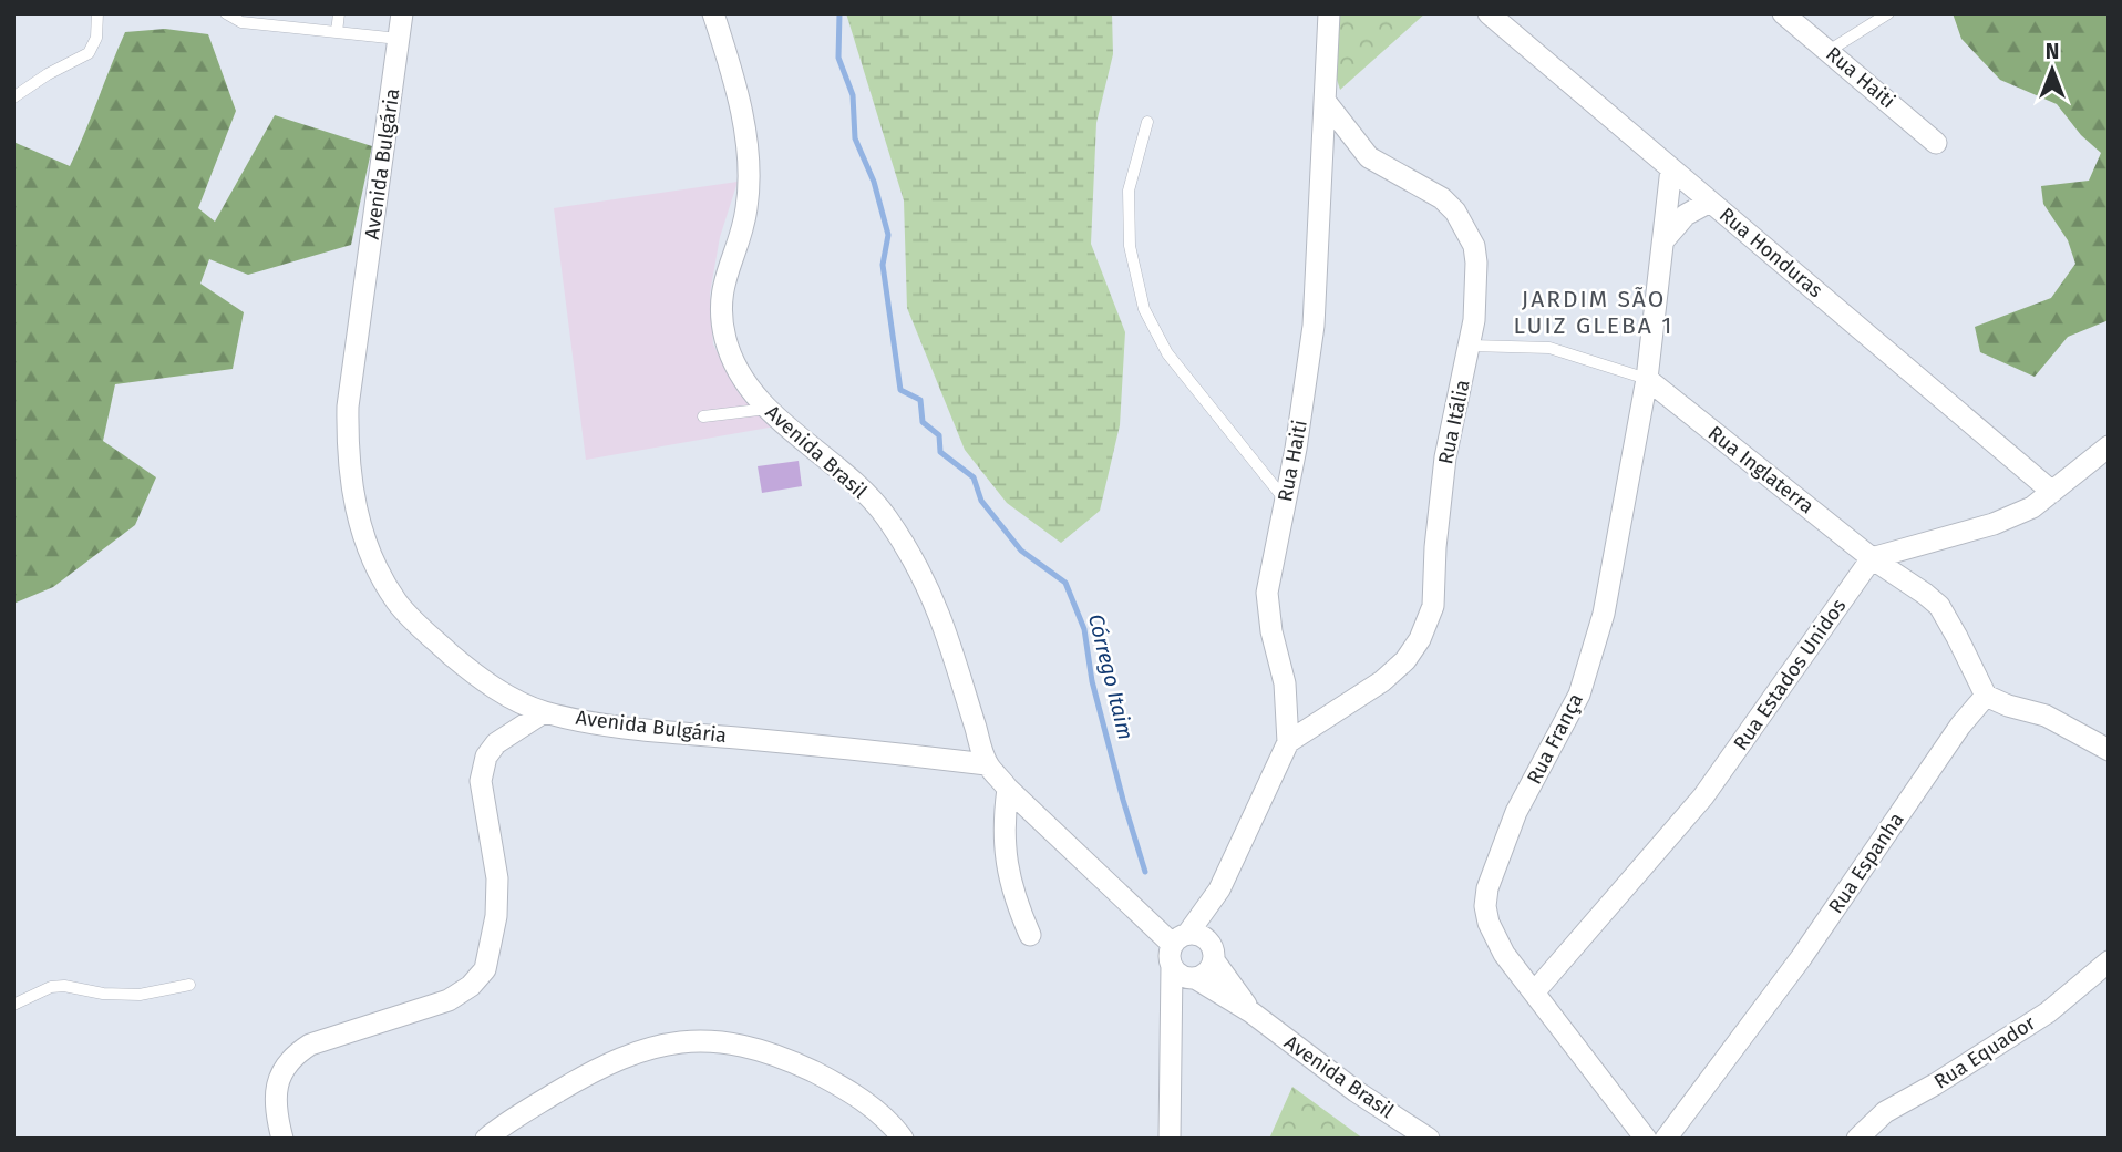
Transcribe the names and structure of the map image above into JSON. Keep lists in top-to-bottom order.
{
  "streets": {
    "street": [
      "Rua Haiti",
      "Avenida Bulgária",
      "Rua Honduras",
      "Rua Itália",
      "Avenida Brasil",
      "Rua Inglaterra",
      "Rua Estados Unidos",
      "Rua França",
      "Rua Espanha",
      "Rua Equador"
    ]
  },
  "crossings": [
    ["Rua Haiti", "Rua Itália"],
    ["Rua Haiti", "Avenida Brasil"],
    ["Avenida Bulgária", "Avenida Brasil"],
    ["Rua Honduras", "Rua França"],
    ["Rua Itália", "Rua Inglaterra"],
    ["Rua Inglaterra", "Rua Estados Unidos"],
    ["Rua Inglaterra", "Rua França"],
    ["Rua Inglaterra", "Rua Espanha"],
    ["Rua Estados Unidos", "Rua França"]
  ],
  "districts": ["JARDIM SÃO LUIZ GLEBA 1"],
  "water": ["Córrego Itaim"],
  "north": "top"
}
